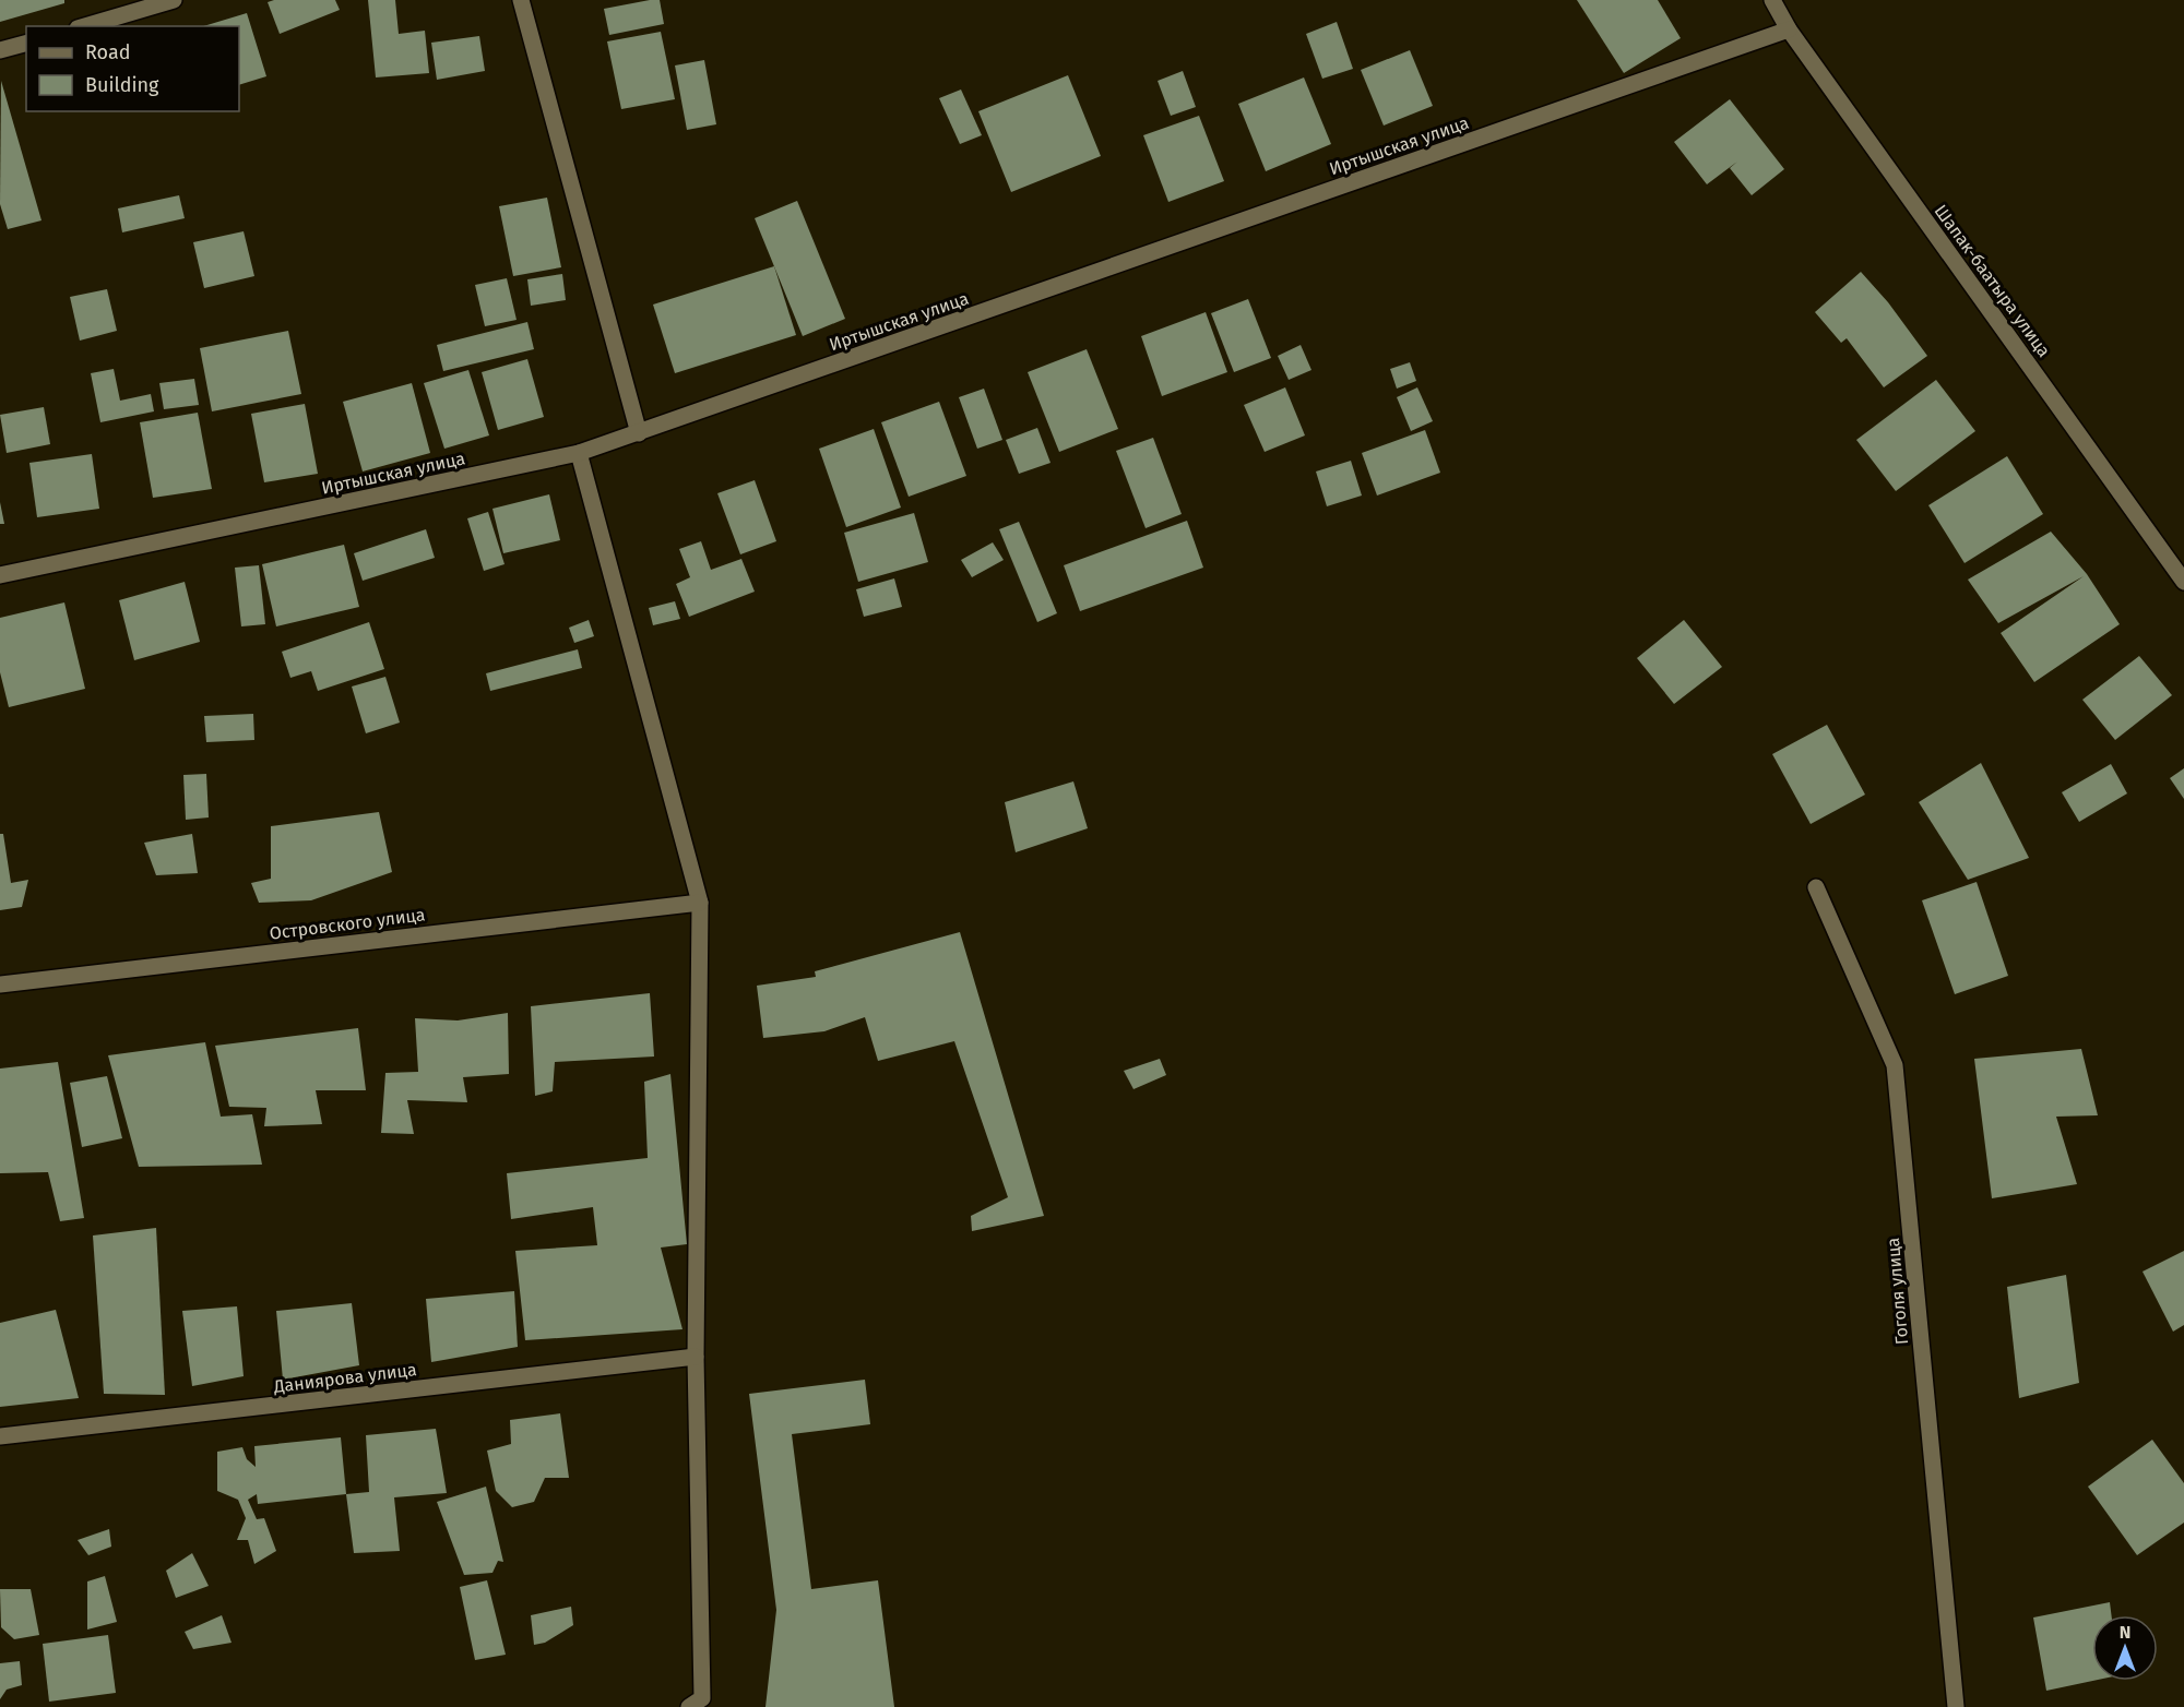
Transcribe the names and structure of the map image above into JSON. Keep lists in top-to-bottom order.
{
  "streets": {
    "street": [
      "Иртышская улица",
      "Шапак-баатыра улица",
      "Островского улица",
      "Гоголя улица",
      "Даниярова улица"
    ]
  },
  "crossings": [
    ["Иртышская улица", "Шапак-баатыра улица"]
  ],
  "legend": ["Road", "Building"],
  "north": "top"
}
